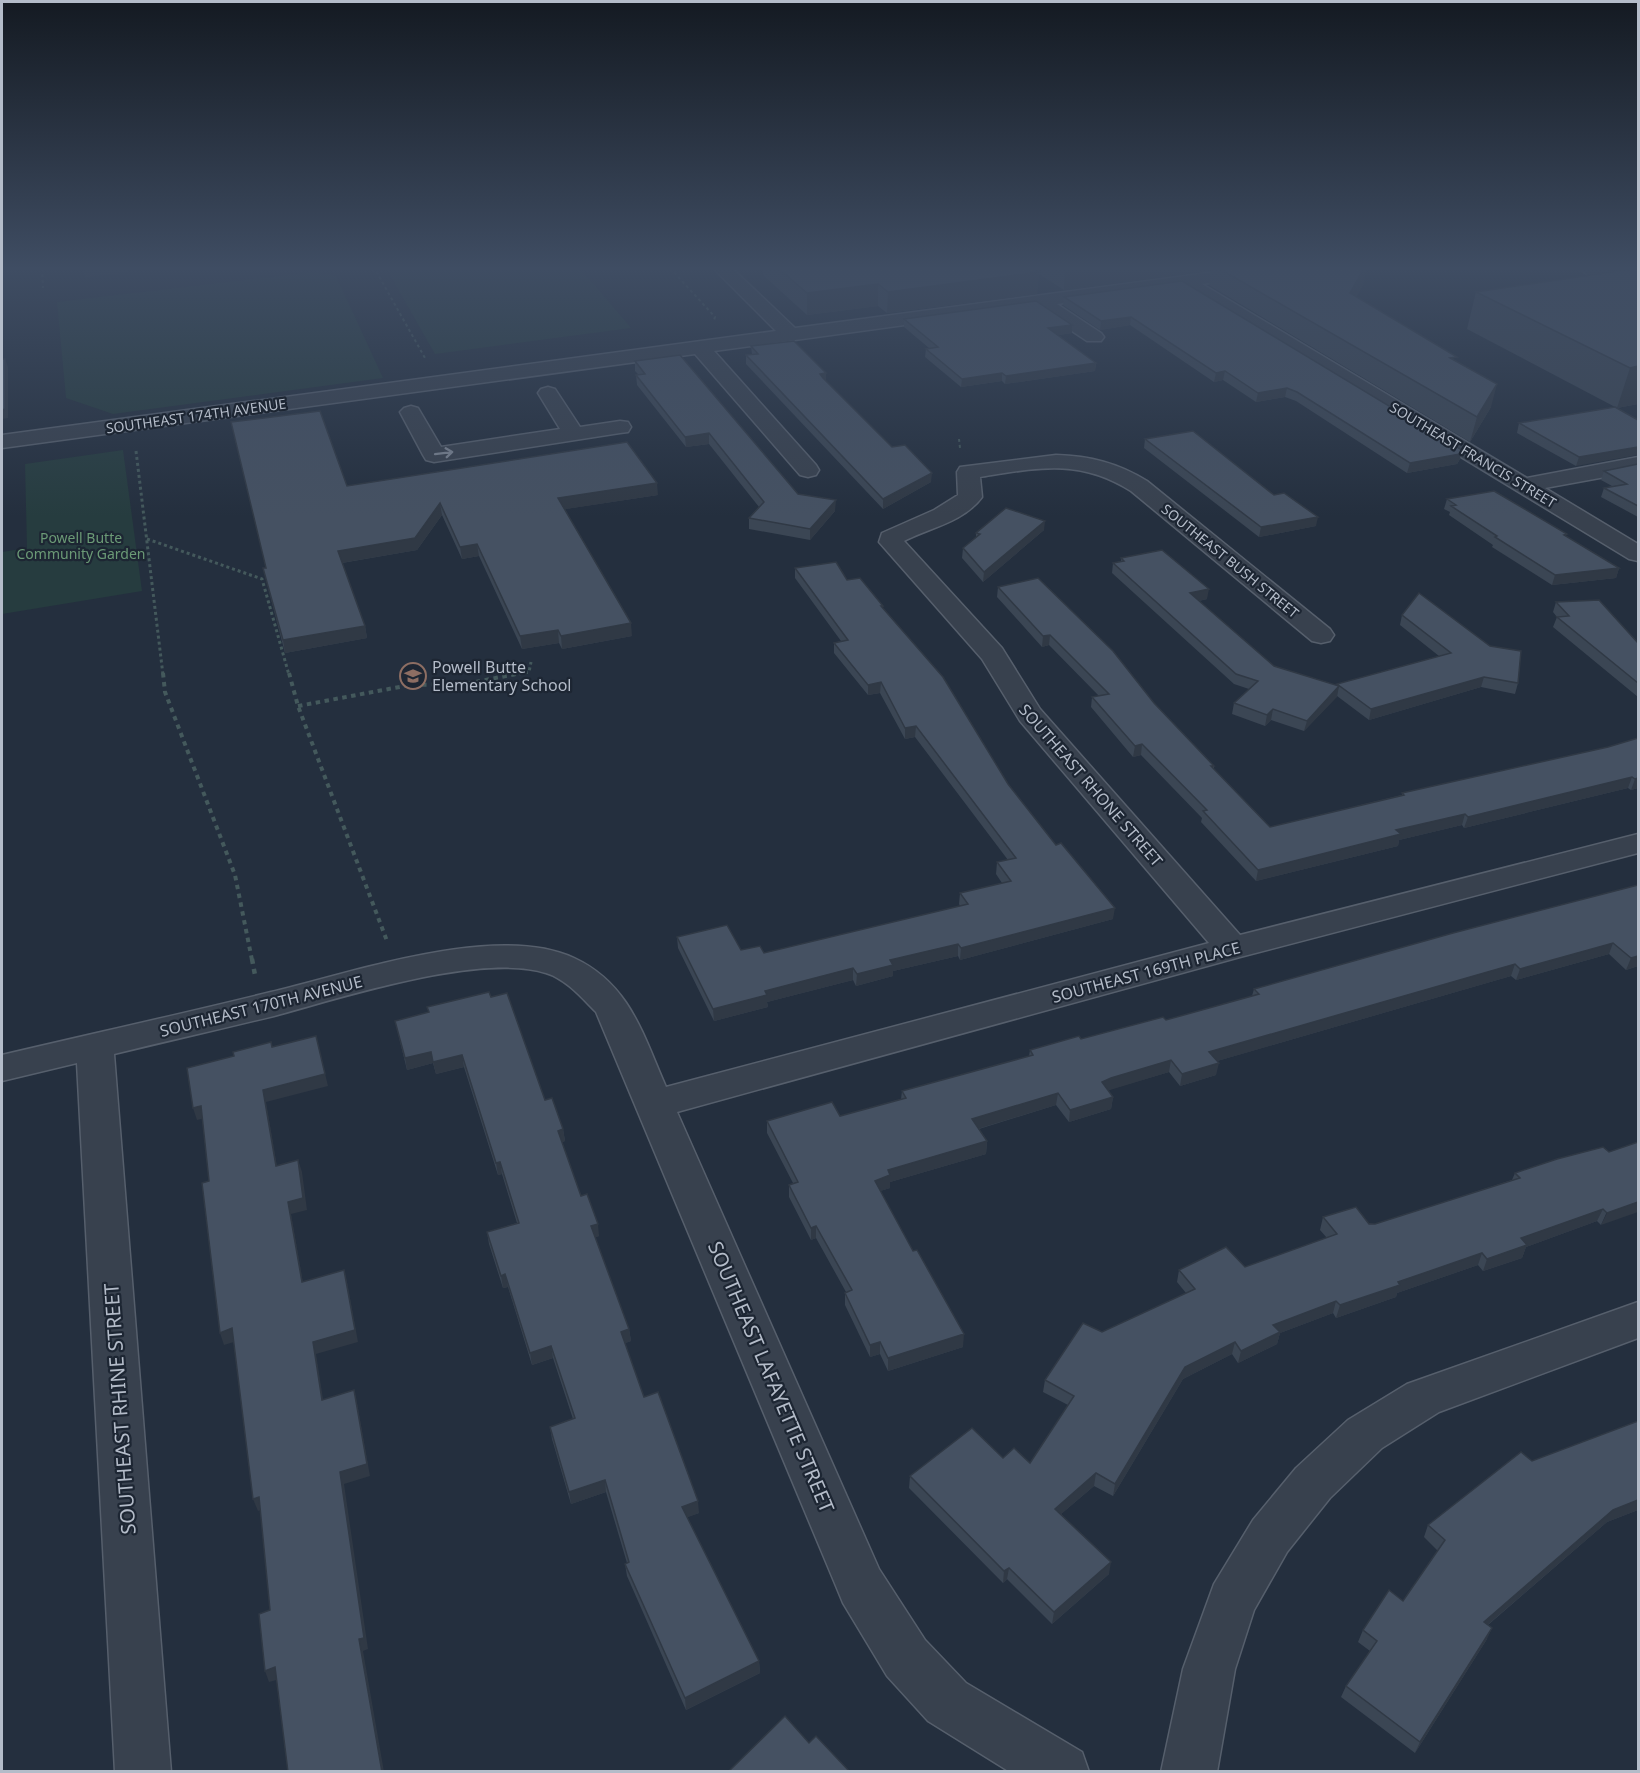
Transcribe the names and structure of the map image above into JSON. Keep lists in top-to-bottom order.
{
  "streets": {
    "street": [
      "SOUTHEAST 174TH AVENUE",
      "SOUTHEAST FRANCIS STREET",
      "SOUTHEAST BUSH STREET",
      "SOUTHEAST RHONE STREET",
      "SOUTHEAST 169TH PLACE",
      "SOUTHEAST 170TH AVENUE",
      "SOUTHEAST LAFAYETTE STREET",
      "SOUTHEAST RHINE STREET"
    ]
  },
  "crossings": [
    ["SOUTHEAST BUSH STREET", "SOUTHEAST RHONE STREET"],
    ["SOUTHEAST RHONE STREET", "SOUTHEAST 169TH PLACE"],
    ["SOUTHEAST 169TH PLACE", "SOUTHEAST LAFAYETTE STREET"],
    ["SOUTHEAST 170TH AVENUE", "SOUTHEAST LAFAYETTE STREET"],
    ["SOUTHEAST 170TH AVENUE", "SOUTHEAST RHINE STREET"]
  ],
  "parks": ["Powell Butte Community Garden"],
  "places": {
    "school or university": ["Powell Butte Elementary School"]
  }
}
